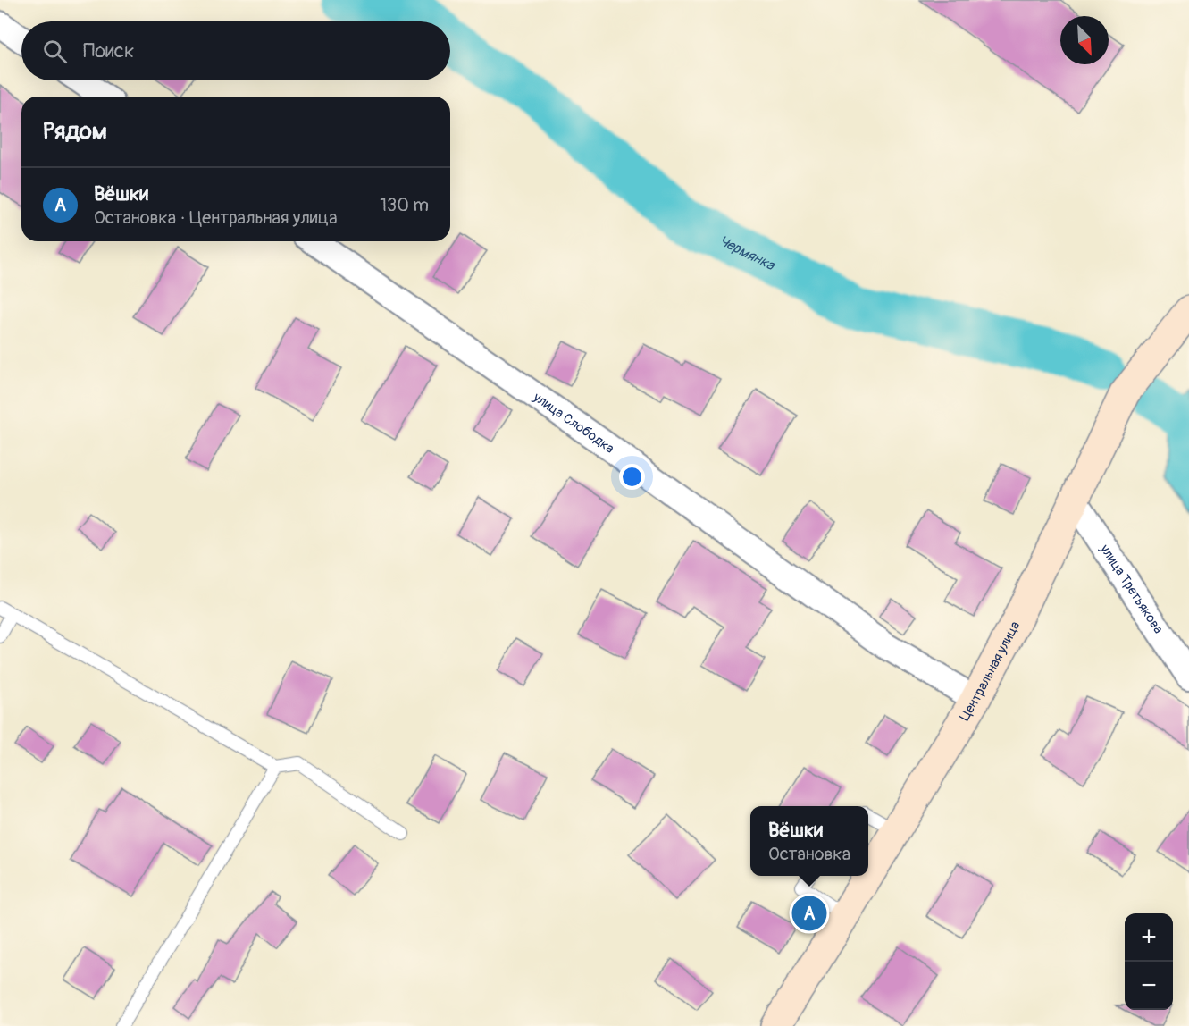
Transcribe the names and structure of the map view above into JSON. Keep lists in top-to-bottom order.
{
  "streets": {
    "street": ["улица Слободка", "улица Третьякова", "Центральная улица"]
  },
  "crossings": [
    ["улица Слободка", "Центральная улица"],
    ["улица Третьякова", "Центральная улица"]
  ],
  "water": ["Чермянка"],
  "north": "bottom right",
  "page": {
    "search": "Поиск",
    "heading": "Рядом",
    "list": [
      {
        "mark": "A",
        "name": "Вёшки",
        "note": "Остановка · Центральная улица",
        "value": "130 m"
      }
    ],
    "popup": ["Вёшки", "Остановка"],
    "pins": "A",
    "map_buttons": ["+", "−"]
  }
}
